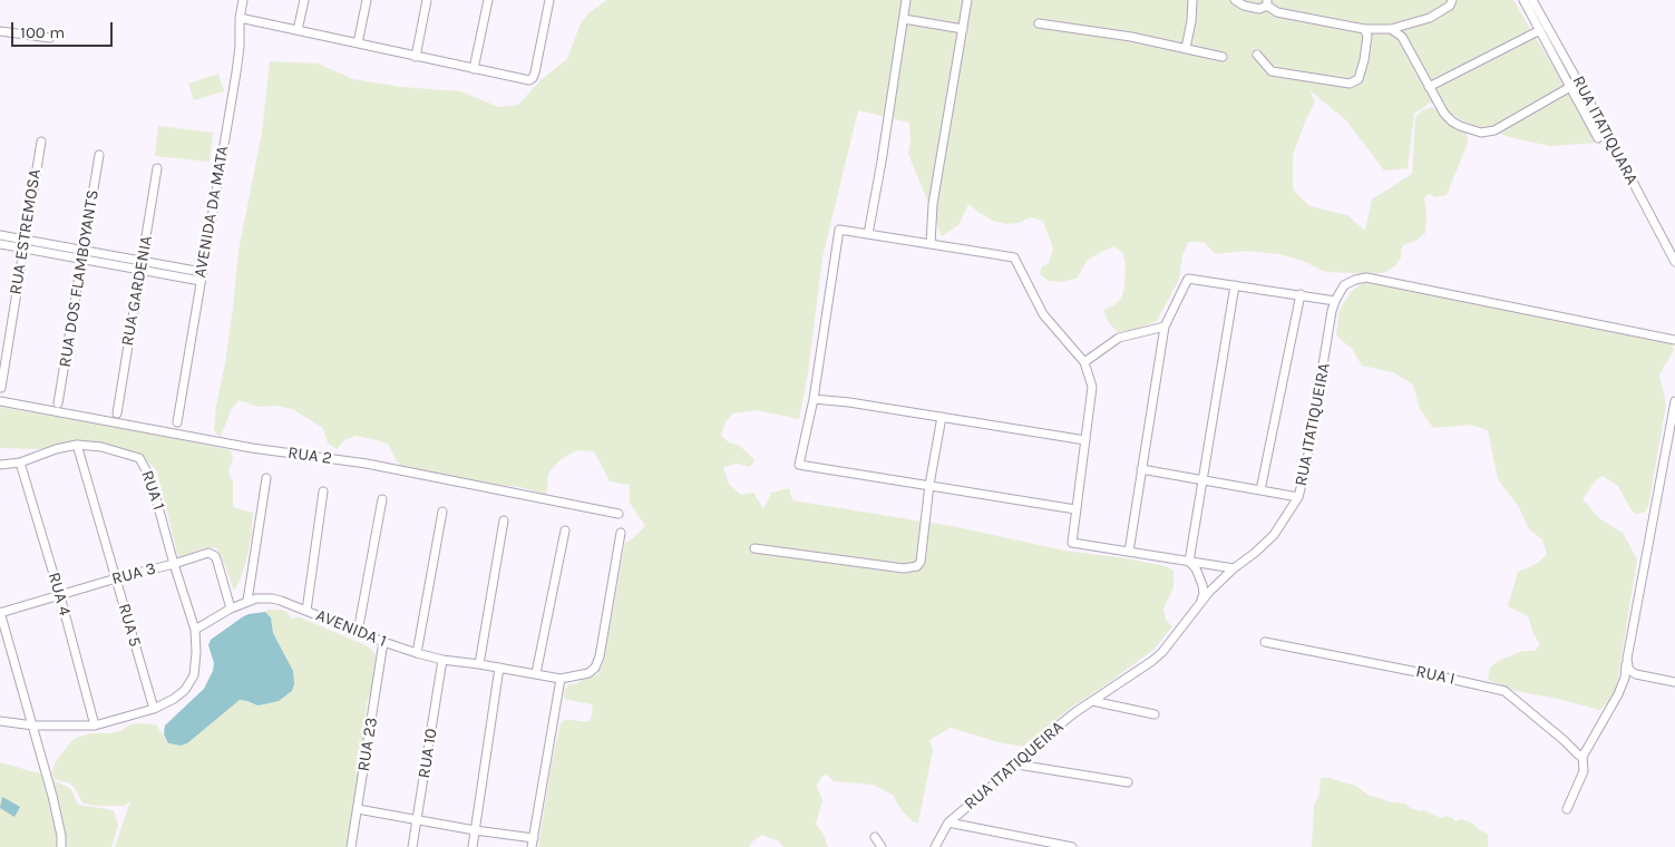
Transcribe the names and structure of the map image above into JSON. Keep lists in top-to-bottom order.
{
  "streets": {
    "street": [
      "RUA ITATIQUARA",
      "AVENIDA DA MATA",
      "RUA ESTREMOSA",
      "RUA DOS FLAMBOYANTS",
      "RUA GARDENIA",
      "RUA ITATIQUEIRA",
      "RUA 2",
      "RUA 1",
      "RUA 3",
      "RUA 4",
      "RUA 5",
      "AVENIDA 1",
      "RUA I",
      "RUA 23",
      "RUA 10"
    ]
  },
  "crossings": [
    ["RUA 1", "RUA 3"],
    ["RUA 1", "RUA 4"],
    ["RUA 1", "RUA 5"],
    ["RUA 1", "AVENIDA 1"],
    ["RUA 3", "RUA 4"],
    ["RUA 3", "RUA 5"],
    ["RUA 3", "AVENIDA 1"],
    ["AVENIDA 1", "RUA 23"],
    ["AVENIDA 1", "RUA 10"]
  ],
  "scale_bar": "100 m"
}
